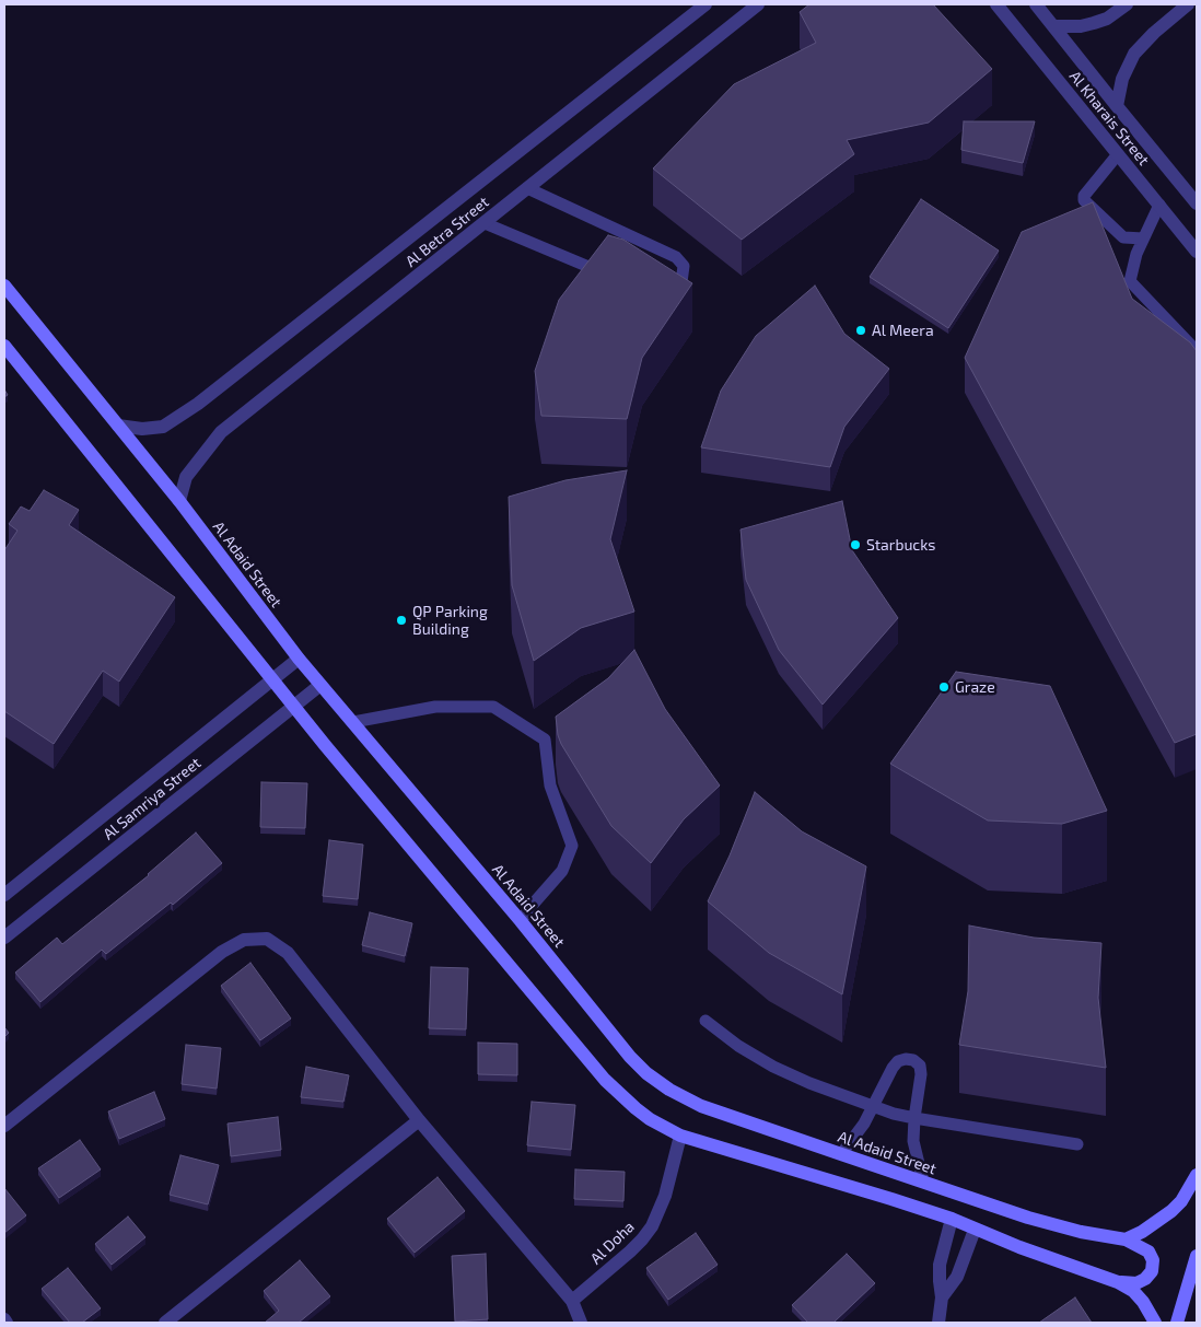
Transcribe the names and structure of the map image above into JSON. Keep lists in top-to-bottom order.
{
  "streets": {
    "street": [
      "Al Kharais Street",
      "Al Betra Street",
      "Al Adaid Street",
      "Al Samriya Street",
      "Al Doha"
    ]
  },
  "crossings": [
    ["Al Betra Street", "Al Adaid Street"],
    ["Al Adaid Street", "Al Samriya Street"]
  ],
  "places": [
    "Al Meera",
    "Starbucks",
    "QP Parking Building",
    "Graze"
  ]
}
